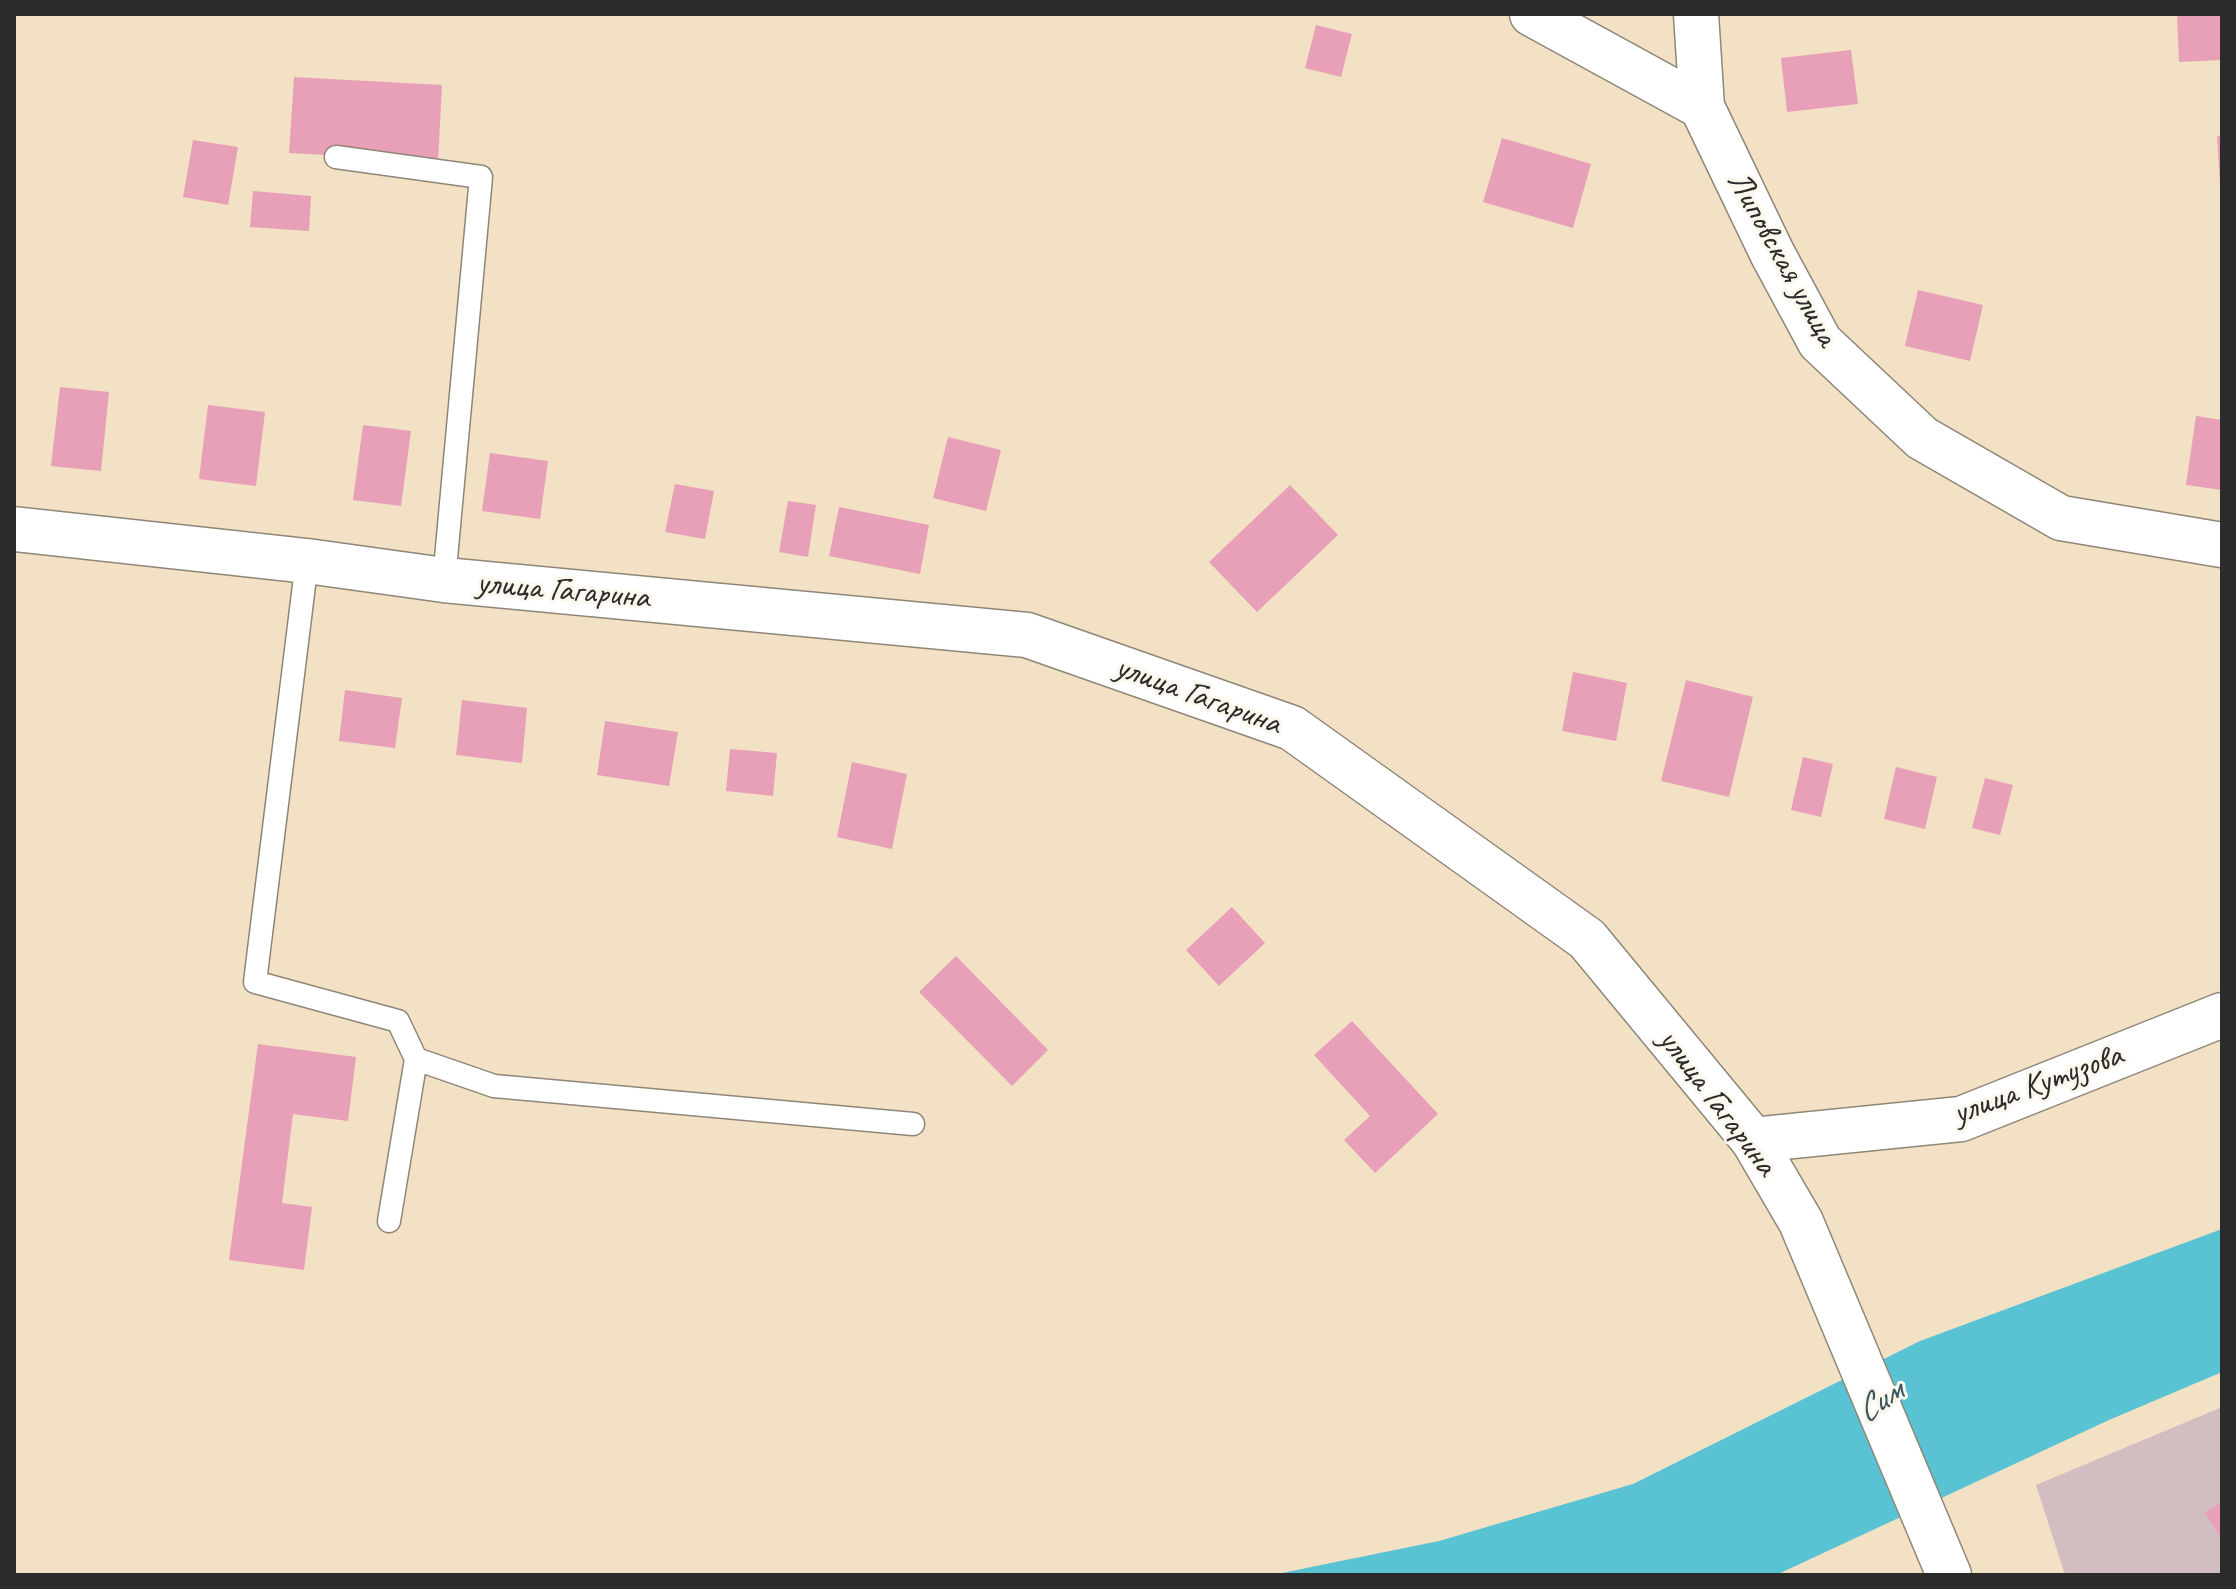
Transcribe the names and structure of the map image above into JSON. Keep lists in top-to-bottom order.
{
  "streets": {
    "street": ["Липовская улица", "улица Гагарина", "улица Кутузова"]
  },
  "crossings": [
    ["улица Гагарина", "улица Кутузова"]
  ],
  "water": ["Сим"]
}
